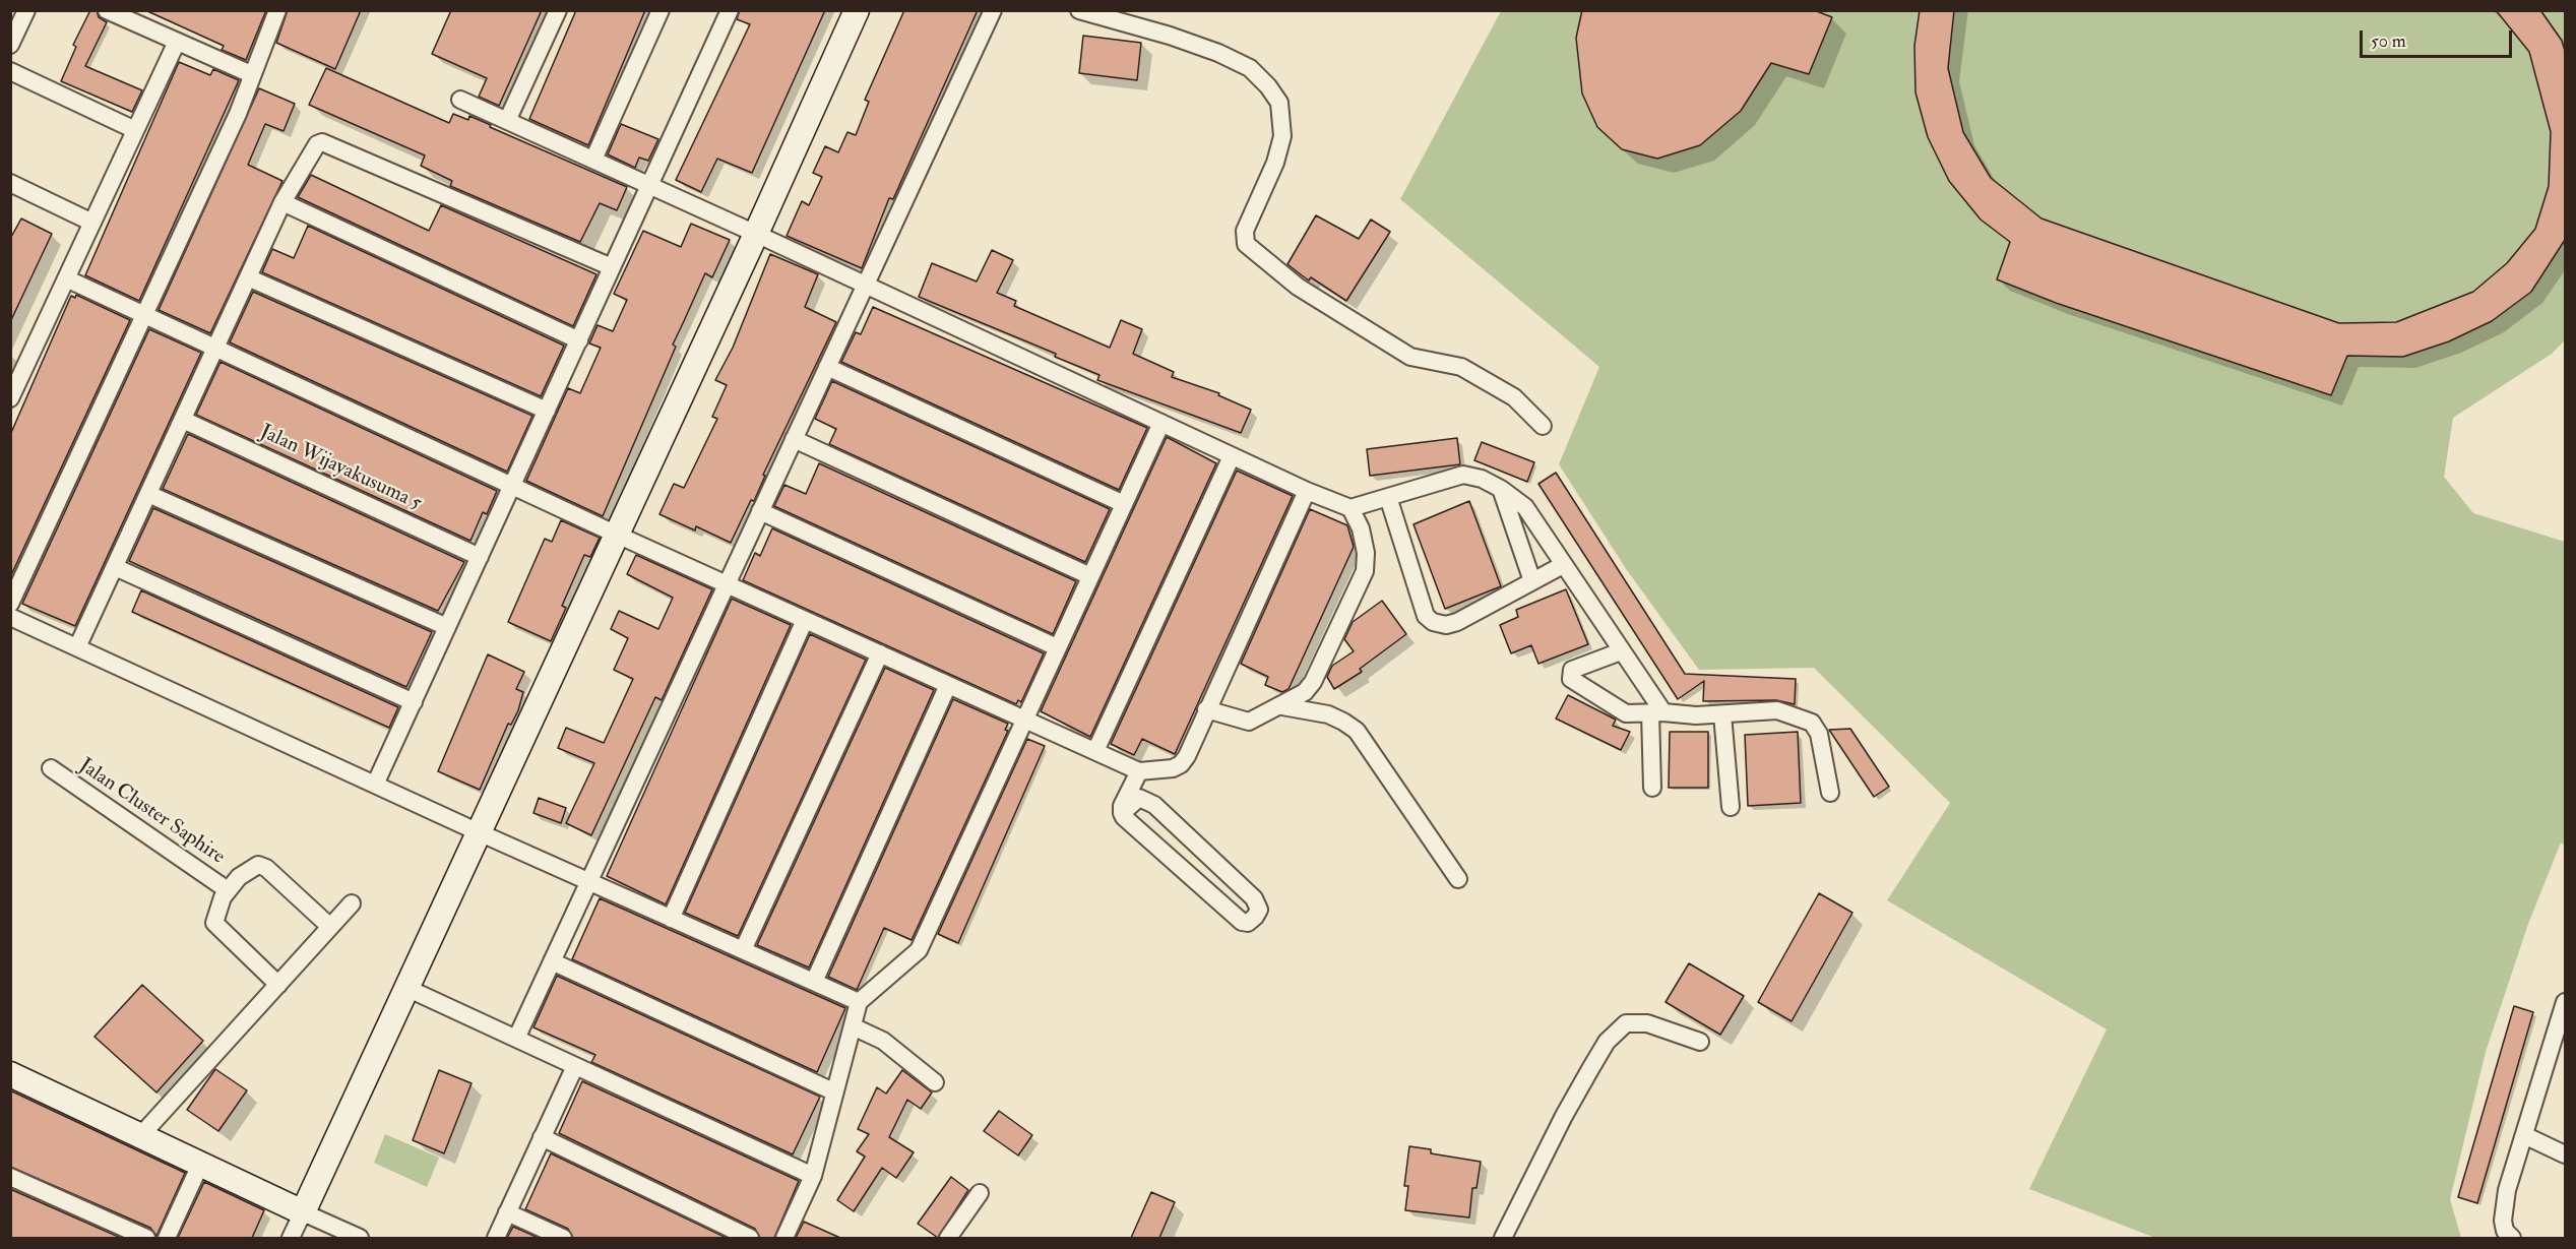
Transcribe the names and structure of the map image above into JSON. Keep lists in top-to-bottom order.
{
  "streets": {
    "street": ["Jalan Wijayakusuma 5", "Jalan Cluster Saphire"]
  },
  "scale_bar": "50 m"
}
